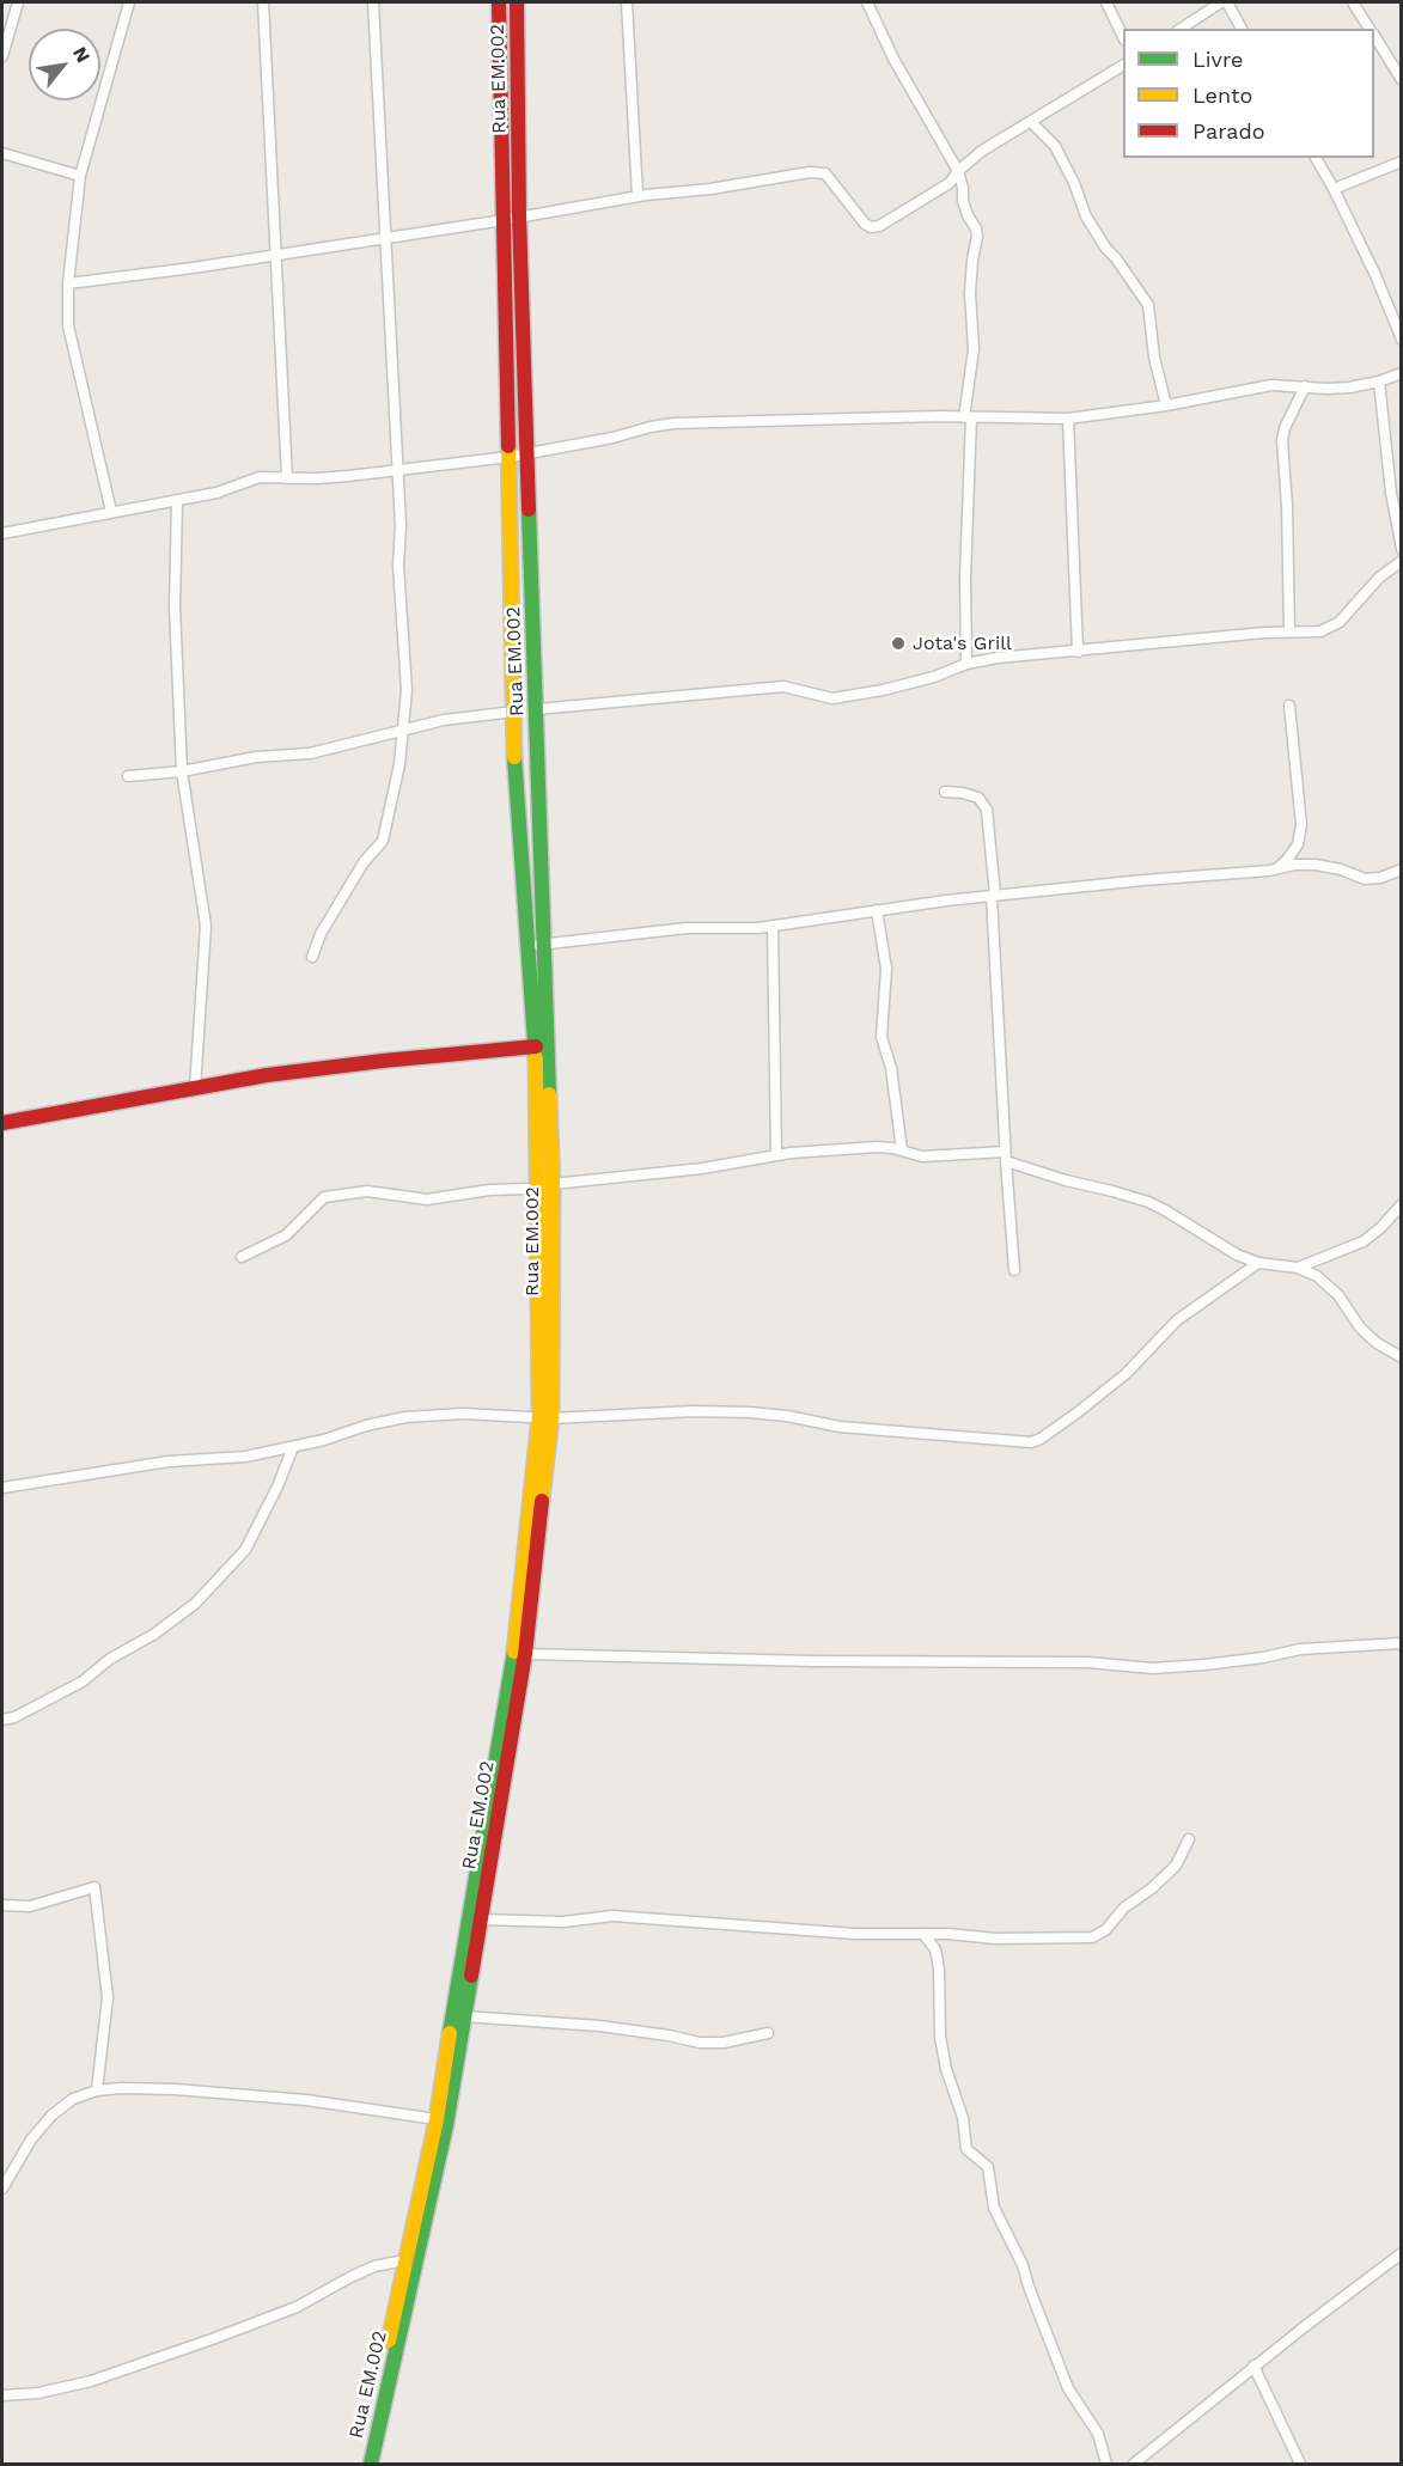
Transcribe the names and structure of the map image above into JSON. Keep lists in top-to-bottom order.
{
  "streets": {
    "street": ["Rua EM.002"]
  },
  "places": ["Jota's Grill"],
  "legend": ["Livre", "Lento", "Parado"],
  "north": "top right"
}
